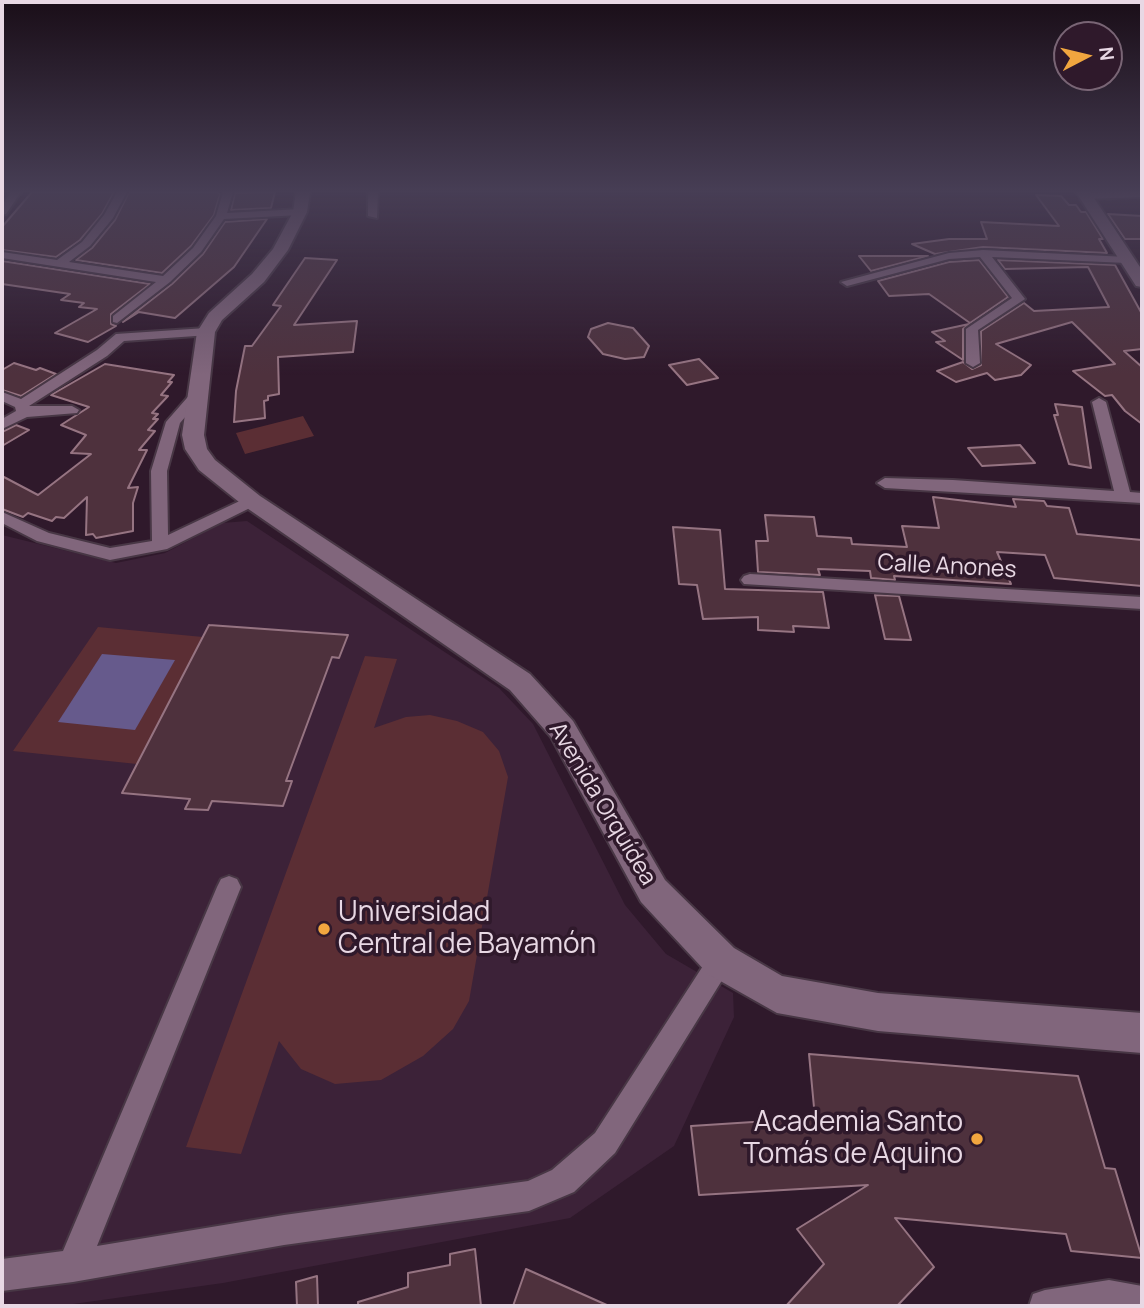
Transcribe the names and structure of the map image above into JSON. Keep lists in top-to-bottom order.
{
  "streets": {
    "street": ["Calle Anones", "Avenida Orquídea"]
  },
  "places": ["Universidad Central de Bayamón", "Academia Santo Tomás de Aquino"],
  "north": "right"
}
